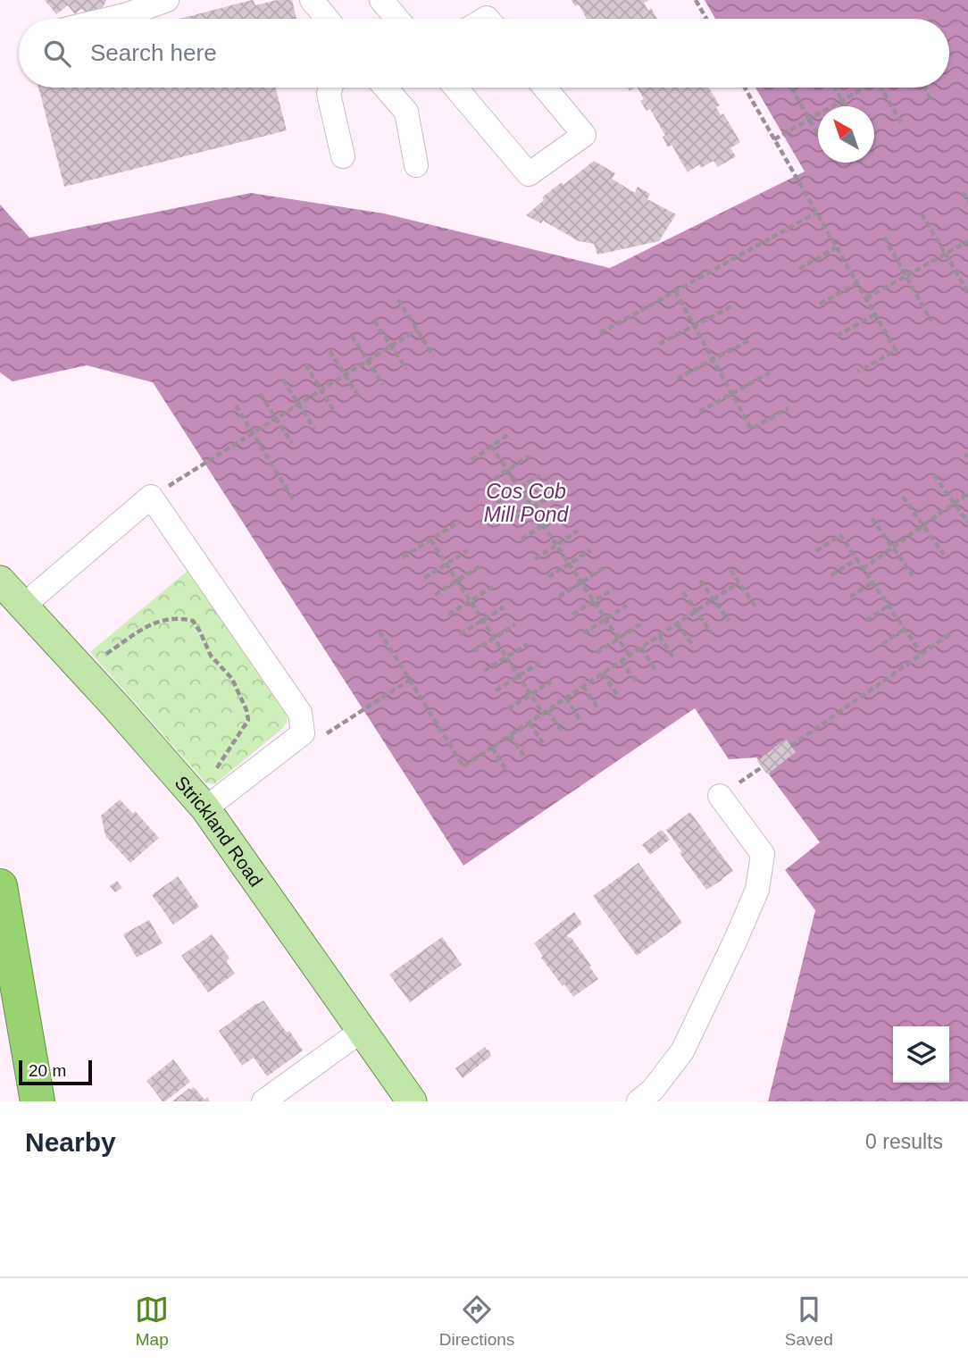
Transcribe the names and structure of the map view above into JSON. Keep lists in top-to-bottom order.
{
  "streets": {
    "main road": ["Strickland Road"]
  },
  "water": ["Cos Cob Mill Pond"],
  "scale_bar": "20 m",
  "north": "top left",
  "page": {
    "search": "Search here",
    "scale": "20 m",
    "heading": ["Nearby", "0 results"],
    "nav": ["Map", "Directions", "Saved"]
  }
}
